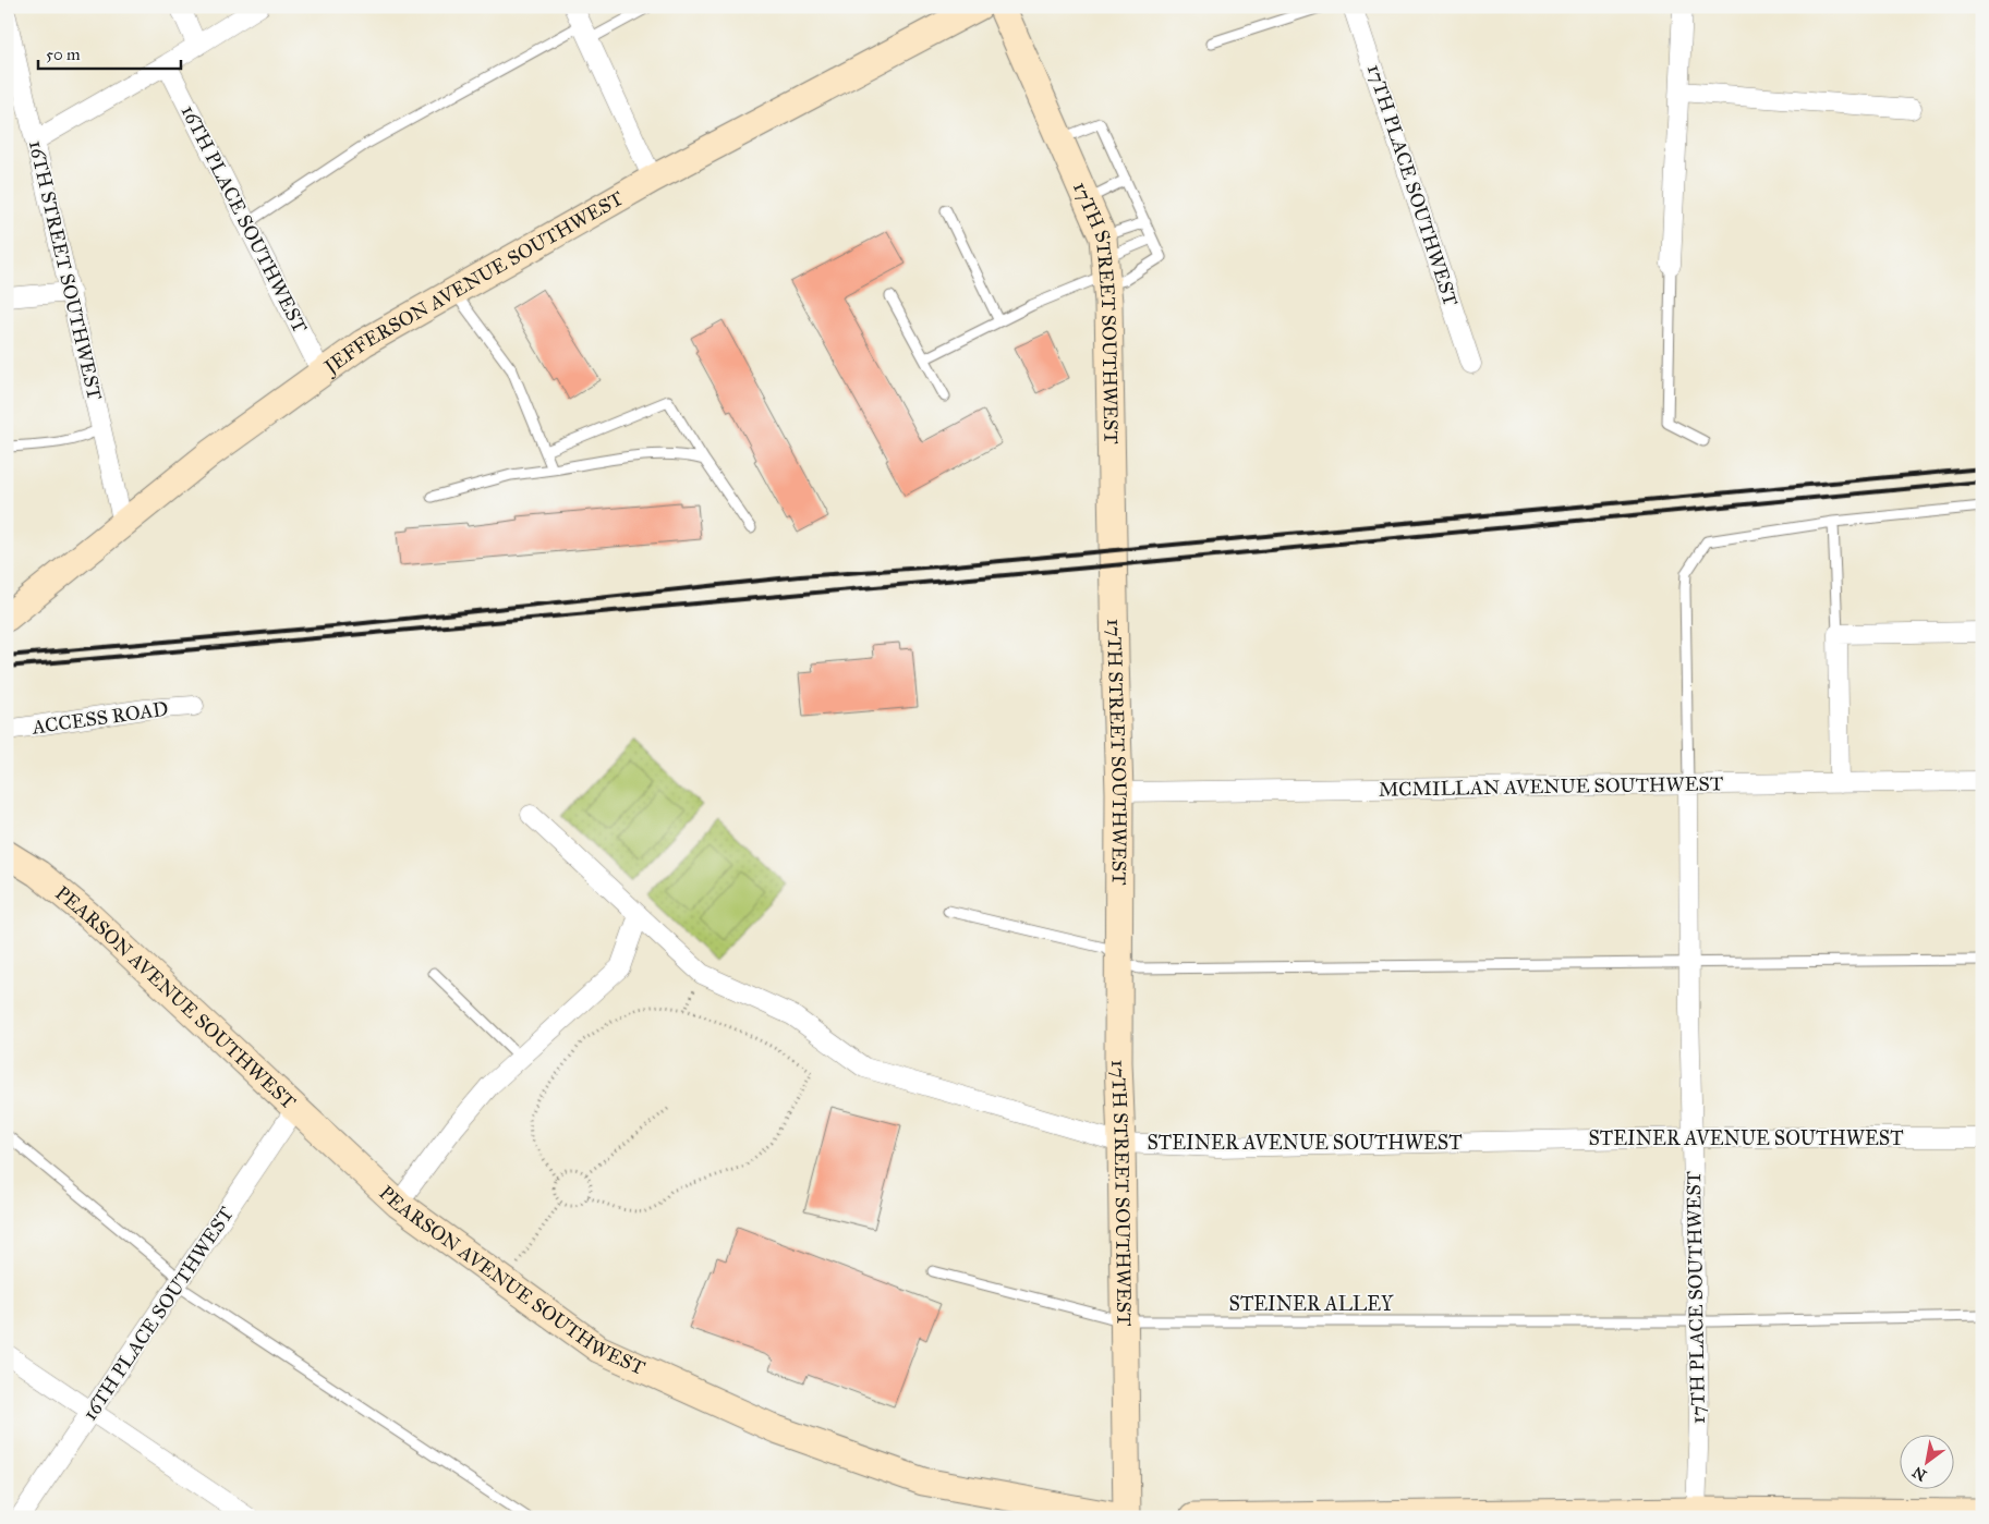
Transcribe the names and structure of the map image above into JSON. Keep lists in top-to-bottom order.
{
  "streets": {
    "street": [
      "17TH PLACE SOUTHWEST",
      "16TH PLACE SOUTHWEST",
      "16TH STREET SOUTHWEST",
      "JEFFERSON AVENUE SOUTHWEST",
      "17TH STREET SOUTHWEST",
      "ACCESS ROAD",
      "MCMILLAN AVENUE SOUTHWEST",
      "PEARSON AVENUE SOUTHWEST",
      "STEINER AVENUE SOUTHWEST"
    ],
    "lane": ["STEINER ALLEY"]
  },
  "crossings": [
    ["17TH PLACE SOUTHWEST", "MCMILLAN AVENUE SOUTHWEST"],
    ["17TH PLACE SOUTHWEST", "STEINER AVENUE SOUTHWEST"],
    ["17TH PLACE SOUTHWEST", "STEINER ALLEY"],
    ["16TH PLACE SOUTHWEST", "JEFFERSON AVENUE SOUTHWEST"],
    ["16TH PLACE SOUTHWEST", "PEARSON AVENUE SOUTHWEST"],
    ["16TH STREET SOUTHWEST", "JEFFERSON AVENUE SOUTHWEST"],
    ["17TH STREET SOUTHWEST", "MCMILLAN AVENUE SOUTHWEST"],
    ["17TH STREET SOUTHWEST", "PEARSON AVENUE SOUTHWEST"],
    ["17TH STREET SOUTHWEST", "STEINER AVENUE SOUTHWEST"],
    ["17TH STREET SOUTHWEST", "STEINER ALLEY"]
  ],
  "scale_bar": "50 m",
  "north": "bottom left"
}
